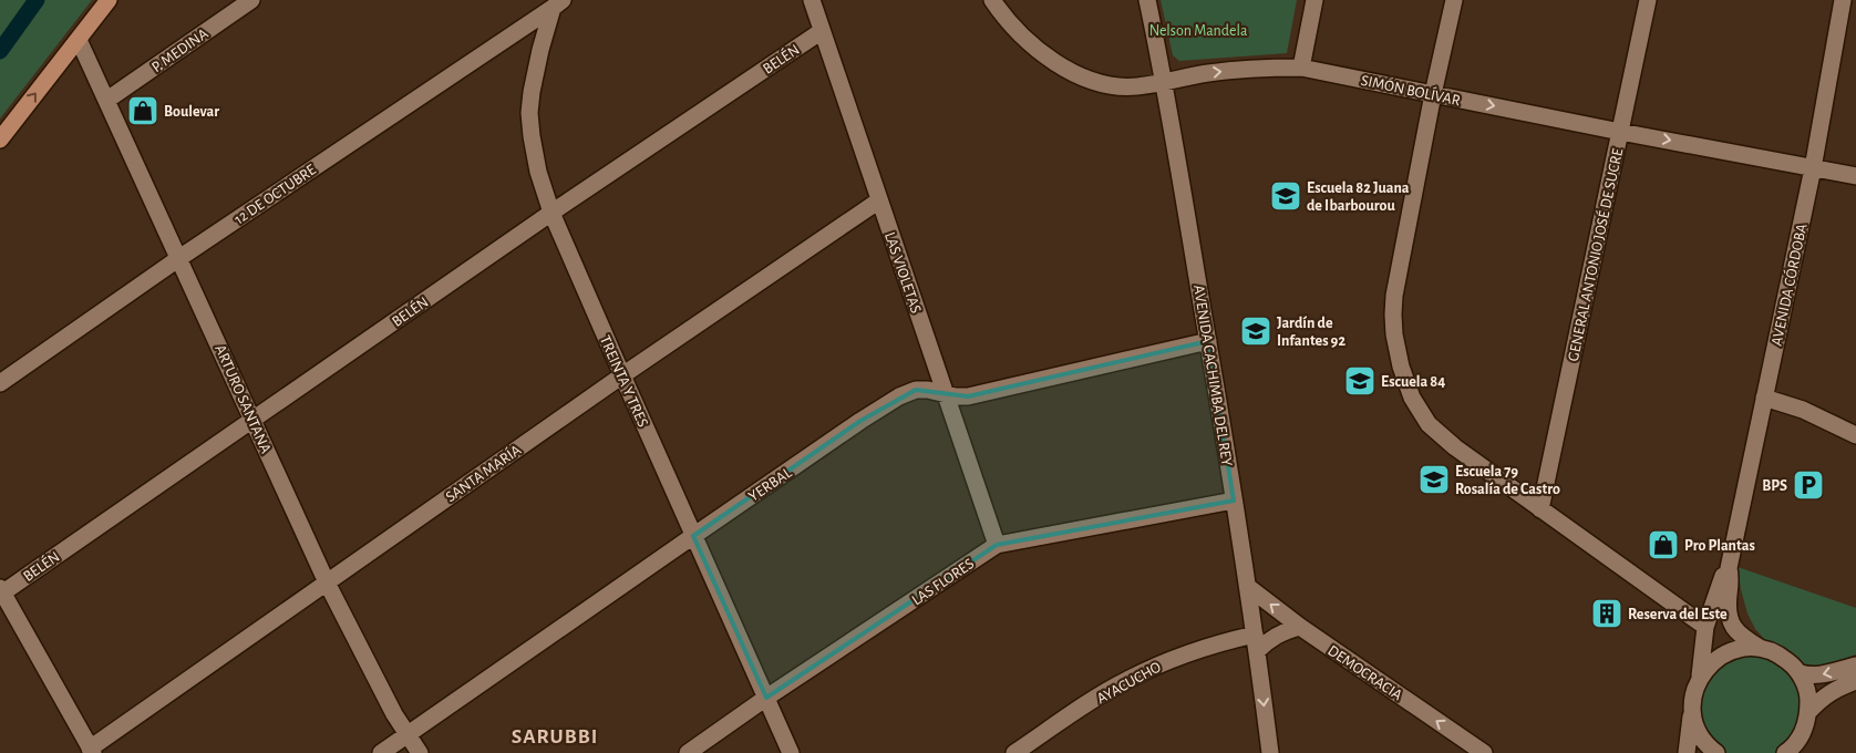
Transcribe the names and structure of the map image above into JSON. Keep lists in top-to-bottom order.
{
  "streets": {
    "street": [
      "P. MEDINA",
      "BELÉN",
      "SIMÓN BOLÍVAR",
      "12 DE OCTUBRE",
      "GENERAL ANTONIO JOSÉ DE SUCRE",
      "LAS VIOLETAS",
      "AVENIDA CÓRDOBA",
      "AVENIDA CACHIMBA DEL REY",
      "TREINTA Y TRES",
      "ARTURO SANTANA",
      "SANTA MARÍA",
      "YERBAL",
      "LAS FLORES",
      "DEMOCRACIA",
      "AYACUCHO"
    ]
  },
  "crossings": [
    ["P. MEDINA", "ARTURO SANTANA"],
    ["BELÉN", "LAS VIOLETAS"],
    ["BELÉN", "TREINTA Y TRES"],
    ["BELÉN", "ARTURO SANTANA"],
    ["SIMÓN BOLÍVAR", "GENERAL ANTONIO JOSÉ DE SUCRE"],
    ["SIMÓN BOLÍVAR", "AVENIDA CÓRDOBA"],
    ["SIMÓN BOLÍVAR", "AVENIDA CACHIMBA DEL REY"],
    ["12 DE OCTUBRE", "TREINTA Y TRES"],
    ["12 DE OCTUBRE", "ARTURO SANTANA"],
    ["LAS VIOLETAS", "SANTA MARÍA"],
    ["LAS VIOLETAS", "YERBAL"],
    ["LAS VIOLETAS", "LAS FLORES"],
    ["AVENIDA CACHIMBA DEL REY", "YERBAL"],
    ["AVENIDA CACHIMBA DEL REY", "LAS FLORES"],
    ["AVENIDA CACHIMBA DEL REY", "DEMOCRACIA"],
    ["AVENIDA CACHIMBA DEL REY", "AYACUCHO"],
    ["TREINTA Y TRES", "SANTA MARÍA"],
    ["TREINTA Y TRES", "YERBAL"],
    ["TREINTA Y TRES", "LAS FLORES"],
    ["ARTURO SANTANA", "SANTA MARÍA"],
    ["ARTURO SANTANA", "YERBAL"]
  ],
  "one_way": ["SIMÓN BOLÍVAR", "DEMOCRACIA"],
  "districts": ["SARUBBI"],
  "parks": ["Nelson Mandela"],
  "places": {
    "shop": ["Boulevar", "Pro Plantas"],
    "school or university": [
      "Escuela 82 Juana de Ibarbourou",
      "Jardín de Infantes 92",
      "Escuela 84",
      "Escuela 79 Rosalía de Castro"
    ],
    "parking": ["BPS"],
    "building": ["Reserva del Este"]
  }
}
